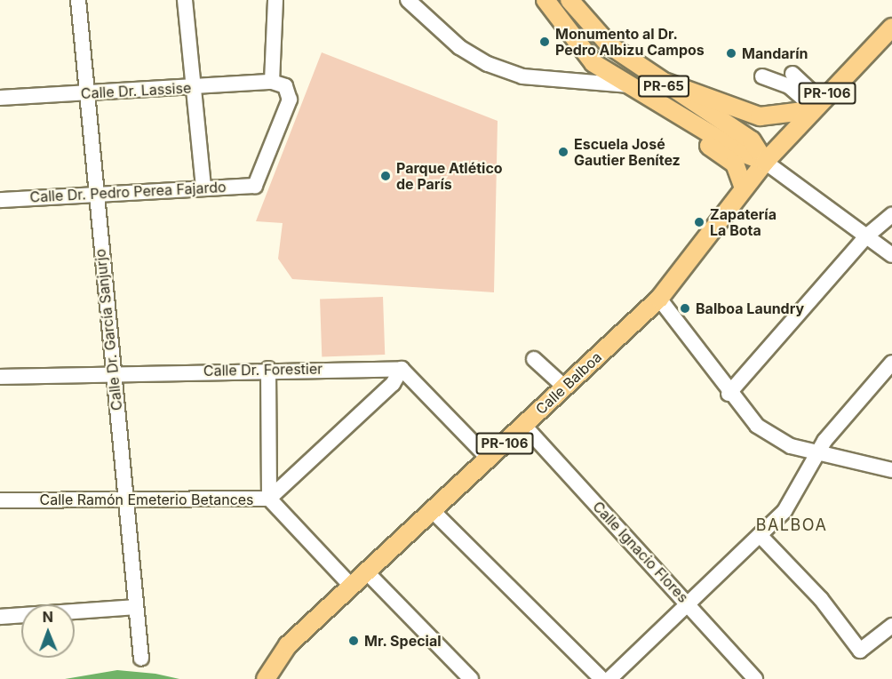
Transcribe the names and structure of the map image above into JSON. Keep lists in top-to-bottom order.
{
  "streets": {
    "main road": ["PR-65", "PR-106", "Calle Balboa"],
    "street": [
      "Calle Dr. Lassise",
      "Calle Dr. Pedro Perea Fajardo",
      "Calle Dr. García Sanjurjo",
      "Calle Dr. Forestier",
      "Calle Ramón Emeterio Betances",
      "Calle Ignacio Flores"
    ]
  },
  "crossings": [
    ["PR-65", "PR-106"],
    ["PR-65", "Calle Balboa"],
    ["Calle Dr. Lassise", "Calle Dr. Pedro Perea Fajardo"],
    ["Calle Dr. Lassise", "Calle Dr. García Sanjurjo"],
    ["PR-106", "Calle Balboa"],
    ["Calle Dr. Pedro Perea Fajardo", "Calle Dr. García Sanjurjo"],
    ["Calle Dr. García Sanjurjo", "Calle Dr. Forestier"],
    ["Calle Dr. García Sanjurjo", "Calle Ramón Emeterio Betances"],
    ["Calle Balboa", "Calle Ramón Emeterio Betances"],
    ["Calle Balboa", "Calle Ignacio Flores"]
  ],
  "districts": ["BALBOA"],
  "places": [
    "Monumento al Dr. Pedro Albizu Campos",
    "Mandarín",
    "Escuela José Gautier Benítez",
    "Parque Atlético de París",
    "Zapatería La Bota",
    "Balboa Laundry",
    "Mr. Special"
  ],
  "north": "top"
}
